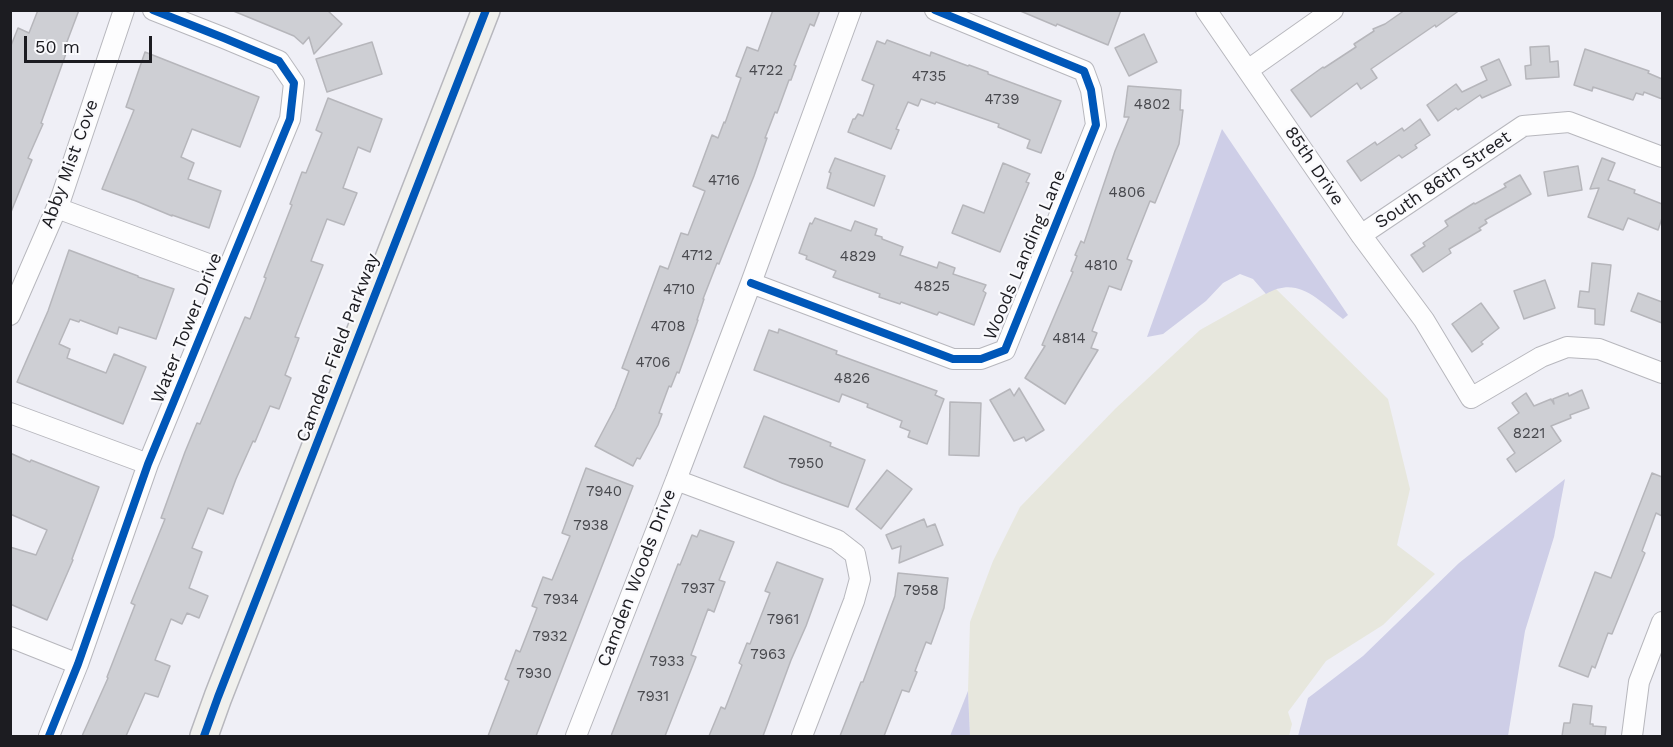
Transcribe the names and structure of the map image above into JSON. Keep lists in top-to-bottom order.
{
  "streets": {
    "street": [
      "Abby Mist Cove",
      "85th Drive",
      "South 86th Street",
      "Woods Landing Lane",
      "Water Tower Drive",
      "Camden Field Parkway",
      "Camden Woods Drive"
    ]
  },
  "crossings": [
    ["85th Drive", "South 86th Street"]
  ],
  "house_numbers": [
    "4722",
    "4735",
    "4739",
    "4802",
    "4716",
    "4806",
    "4712",
    "4829",
    "4810",
    "4825",
    "4710",
    "4708",
    "4814",
    "4706",
    "4826",
    "8221",
    "7950",
    "7940",
    "7938",
    "7937",
    "7958",
    "7934",
    "7961",
    "7932",
    "7963",
    "7933",
    "7930",
    "7931"
  ],
  "scale_bar": "50 m"
}
